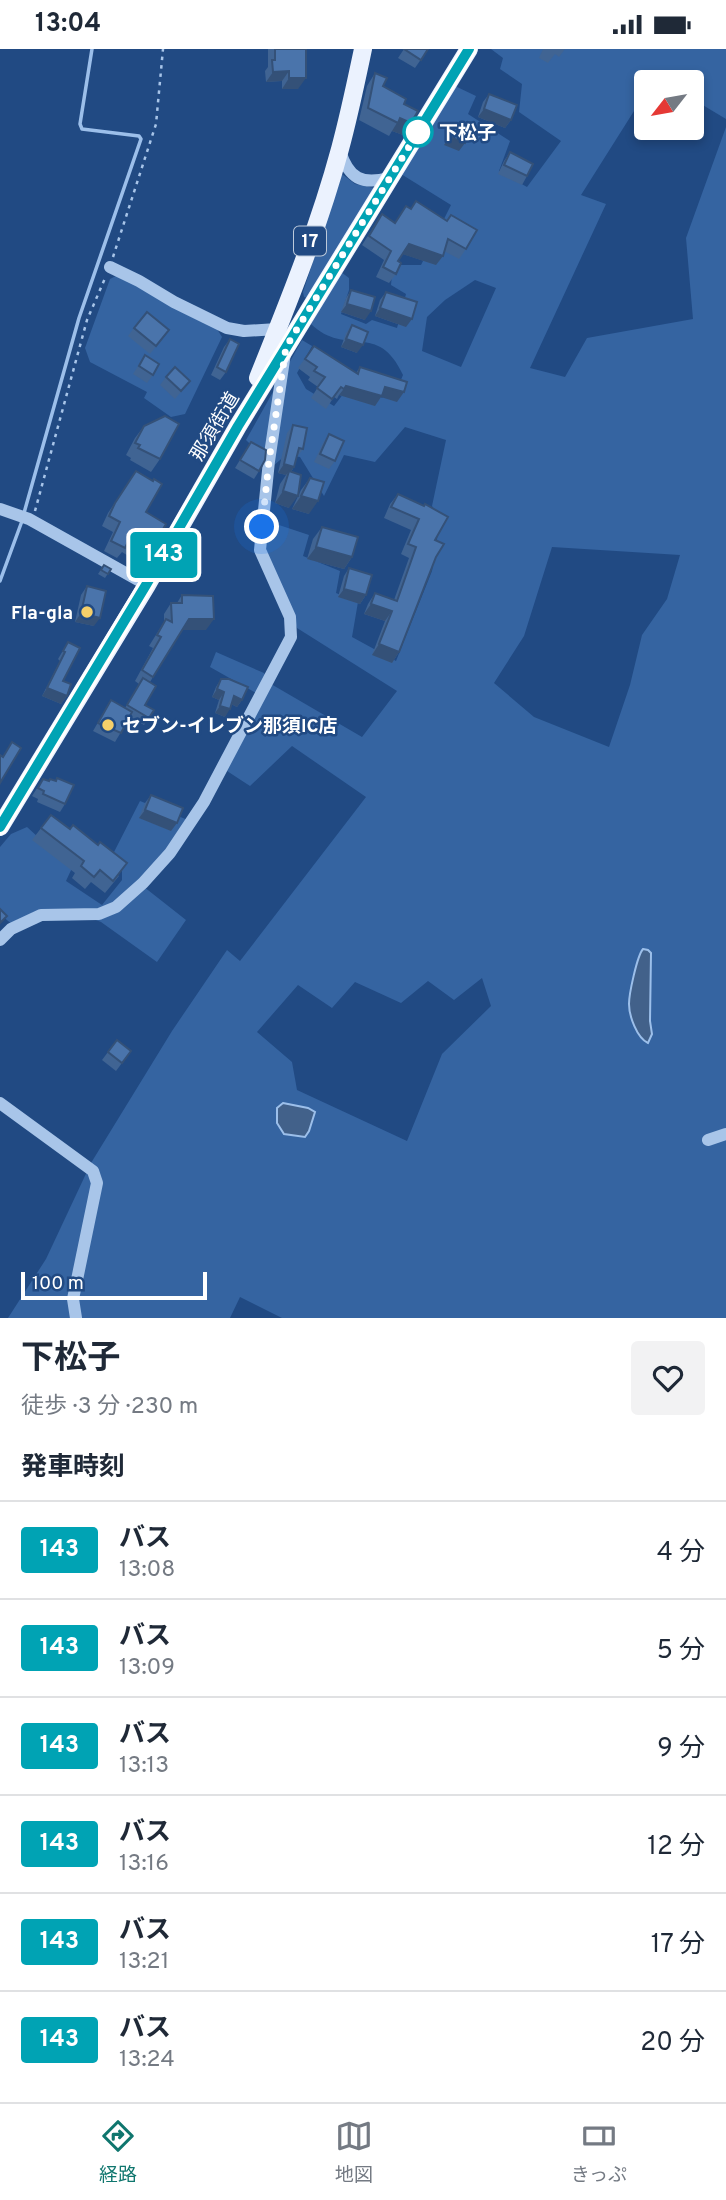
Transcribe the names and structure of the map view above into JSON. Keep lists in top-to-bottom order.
{
  "streets": {
    "main road": ["17", "那須街道"]
  },
  "crossings": [
    ["17", "那須街道"]
  ],
  "places": ["下松子", "Fla-gla", "セブン-イレブン那須IC店"],
  "lines": ["bus line 143"],
  "scale_bar": "100 m",
  "north": "bottom left",
  "page": {
    "status": "13:04",
    "on_map": "143",
    "scale": "100 m",
    "heading": [
      ["下松子", "徒歩 · 3 分 · 230 m"],
      "発車時刻"
    ],
    "list": [
      {
        "mark": "143",
        "name": "バス",
        "note": "13:08",
        "value": "4 分"
      },
      {
        "mark": "143",
        "name": "バス",
        "note": "13:09",
        "value": "5 分"
      },
      {
        "mark": "143",
        "name": "バス",
        "note": "13:13",
        "value": "9 分"
      },
      {
        "mark": "143",
        "name": "バス",
        "note": "13:16",
        "value": "12 分"
      },
      {
        "mark": "143",
        "name": "バス",
        "note": "13:21",
        "value": "17 分"
      },
      {
        "mark": "143",
        "name": "バス",
        "note": "13:24",
        "value": "20 分"
      }
    ],
    "tabs": ["経路", "地図", "きっぷ"]
  }
}
